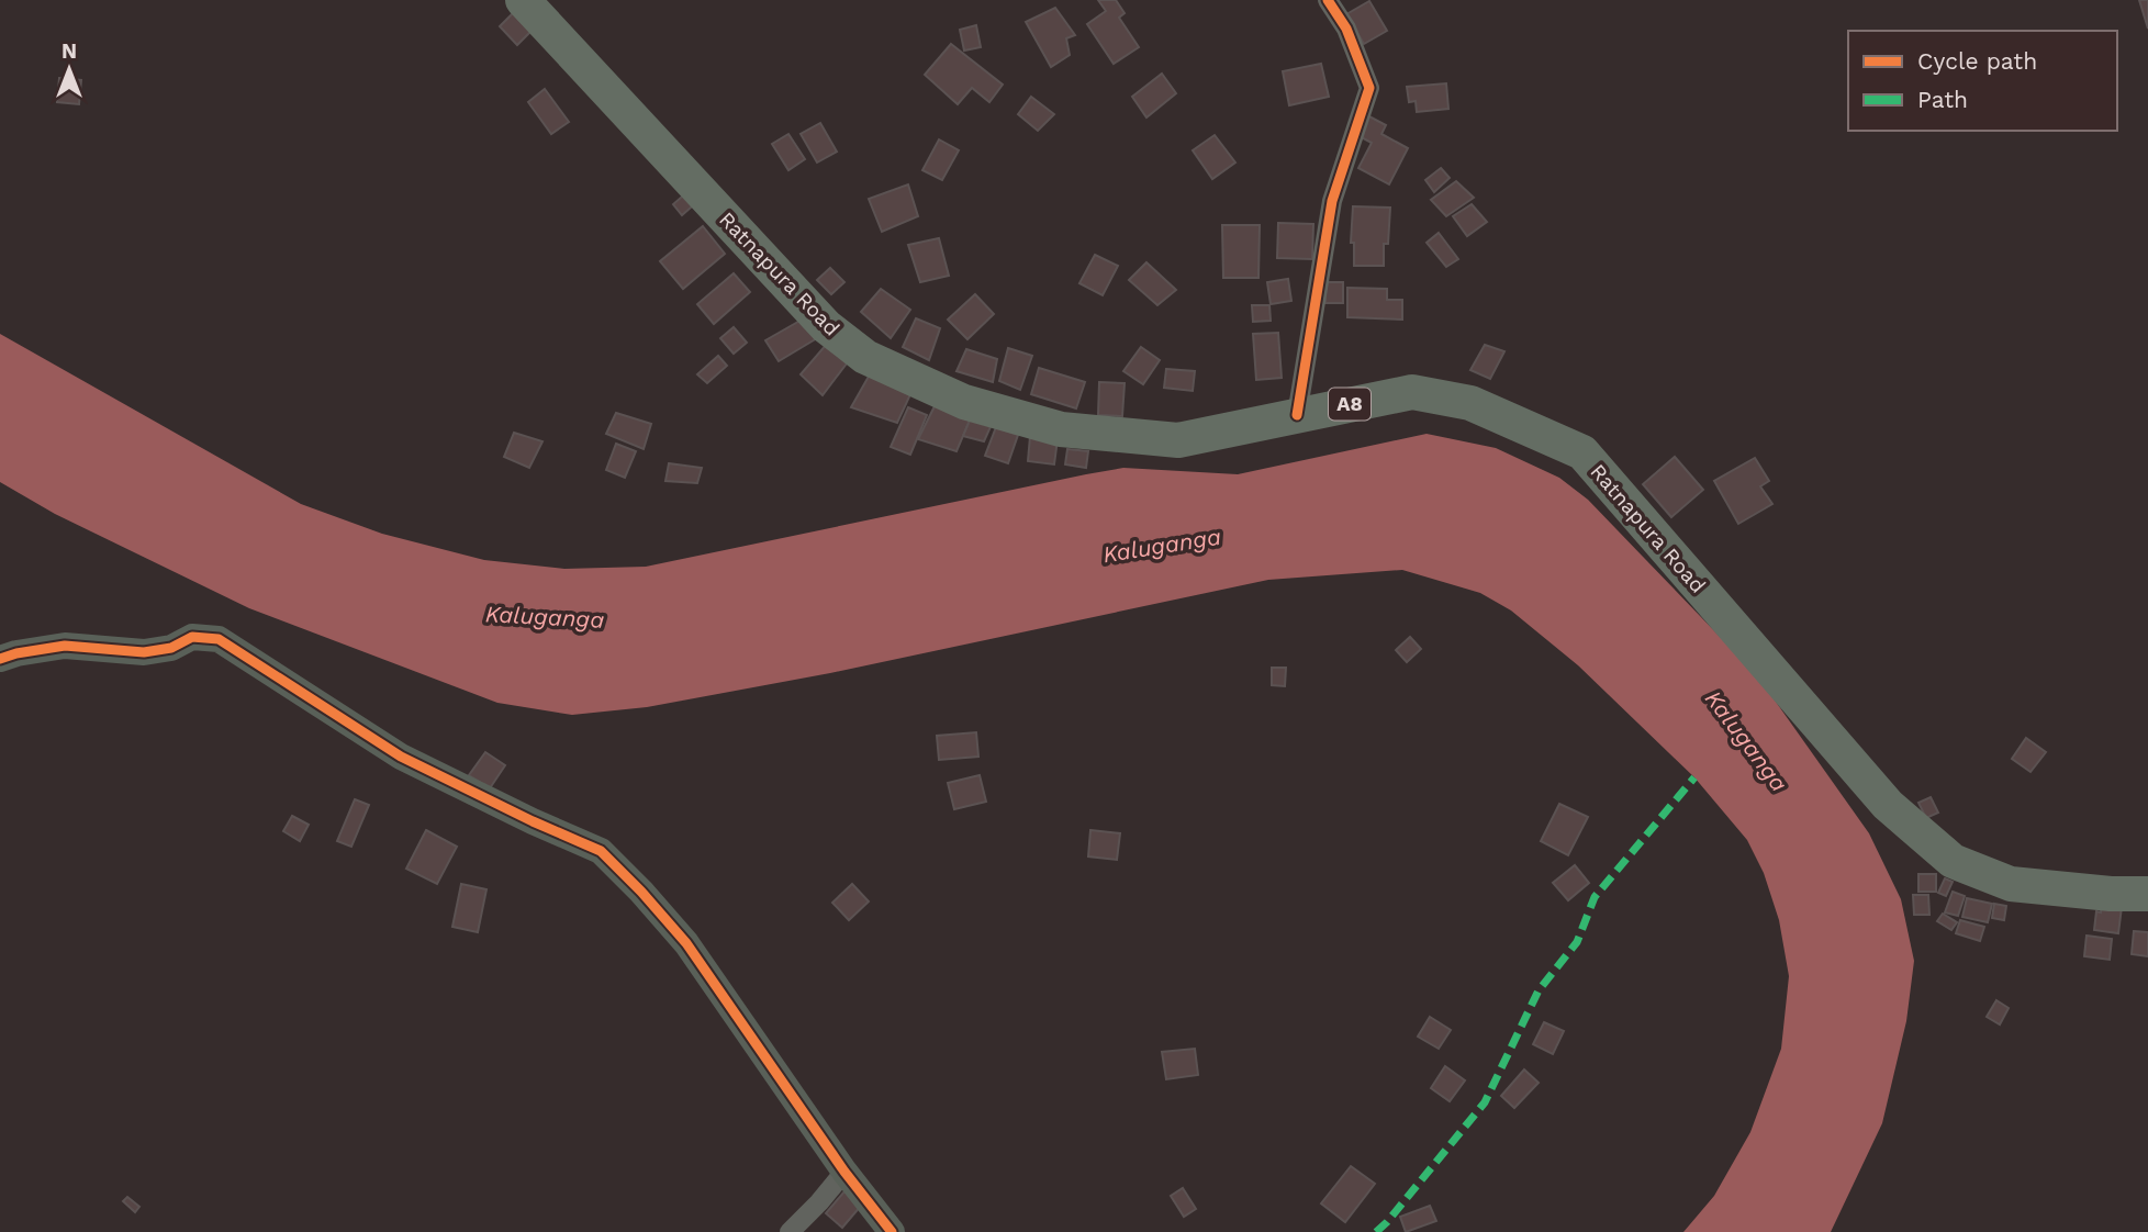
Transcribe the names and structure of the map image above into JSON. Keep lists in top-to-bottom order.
{
  "streets": {
    "highway": ["Ratnapura Road", "A8"]
  },
  "water": ["Kaluganga"],
  "legend": ["Cycle path", "Path"],
  "north": "top"
}
